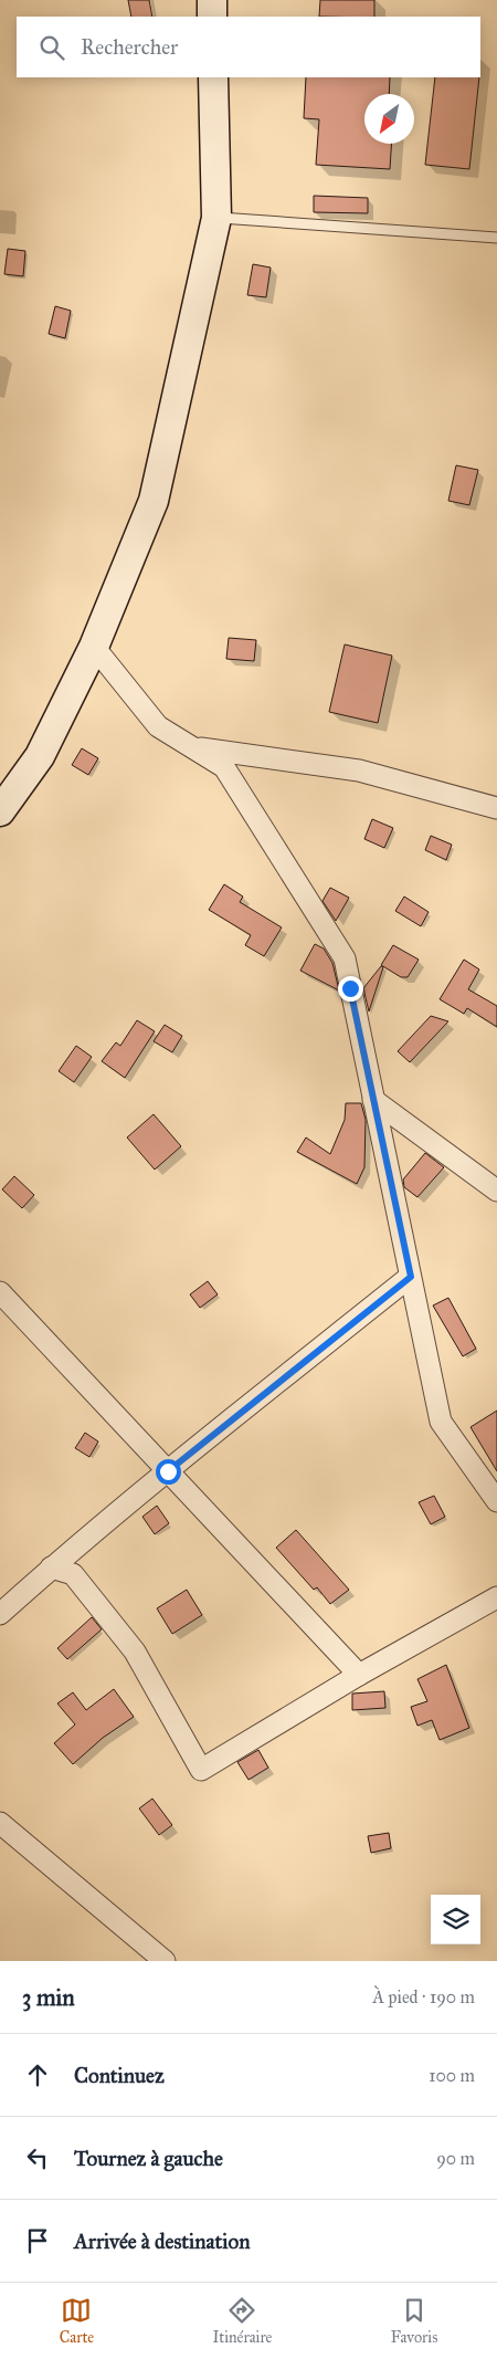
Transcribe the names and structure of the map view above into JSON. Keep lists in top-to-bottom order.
{
  "north": "bottom left",
  "page": {
    "search": "Rechercher",
    "heading": ["3 min", "À pied · 190 m"],
    "list": [
      ["Continuez", "100 m"],
      ["Tournez à gauche", "90 m"],
      "Arrivée à destination"
    ],
    "nav": ["Carte", "Itinéraire", "Favoris"]
  }
}
